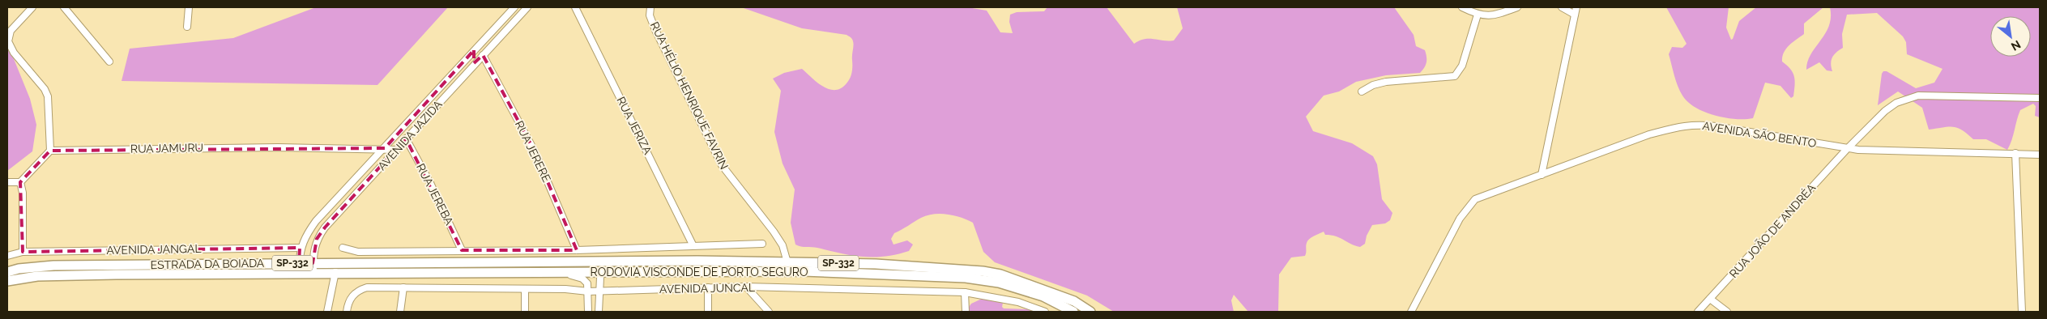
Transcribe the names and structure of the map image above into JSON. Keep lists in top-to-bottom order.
{
  "streets": {
    "main road": ["SP-332", "ESTRADA DA BOIADA", "RODOVIA VISCONDE DE PORTO SEGURO"],
    "street": [
      "RUA HÉLIO HENRIQUE FAVRIN",
      "RUA JERIZA",
      "AVENIDA SÃO BENTO",
      "AVENIDA JAZIDA",
      "RUA JAMURU",
      "RUA JERERE",
      "RUA JEREBA",
      "RUA JOÃO DE ANDRÉA",
      "AVENIDA JANGAL",
      "AVENIDA JUNCAL"
    ]
  },
  "crossings": [
    ["RUA HÉLIO HENRIQUE FAVRIN", "RODOVIA VISCONDE DE PORTO SEGURO"],
    ["AVENIDA SÃO BENTO", "RUA JOÃO DE ANDRÉA"],
    ["AVENIDA JAZIDA", "RUA JAMURU"],
    ["AVENIDA JAZIDA", "RUA JERERE"],
    ["AVENIDA JAZIDA", "RUA JEREBA"],
    ["AVENIDA JAZIDA", "AVENIDA JANGAL"],
    ["AVENIDA JAZIDA", "ESTRADA DA BOIADA"],
    ["ESTRADA DA BOIADA", "RODOVIA VISCONDE DE PORTO SEGURO"]
  ],
  "north": "bottom right"
}
